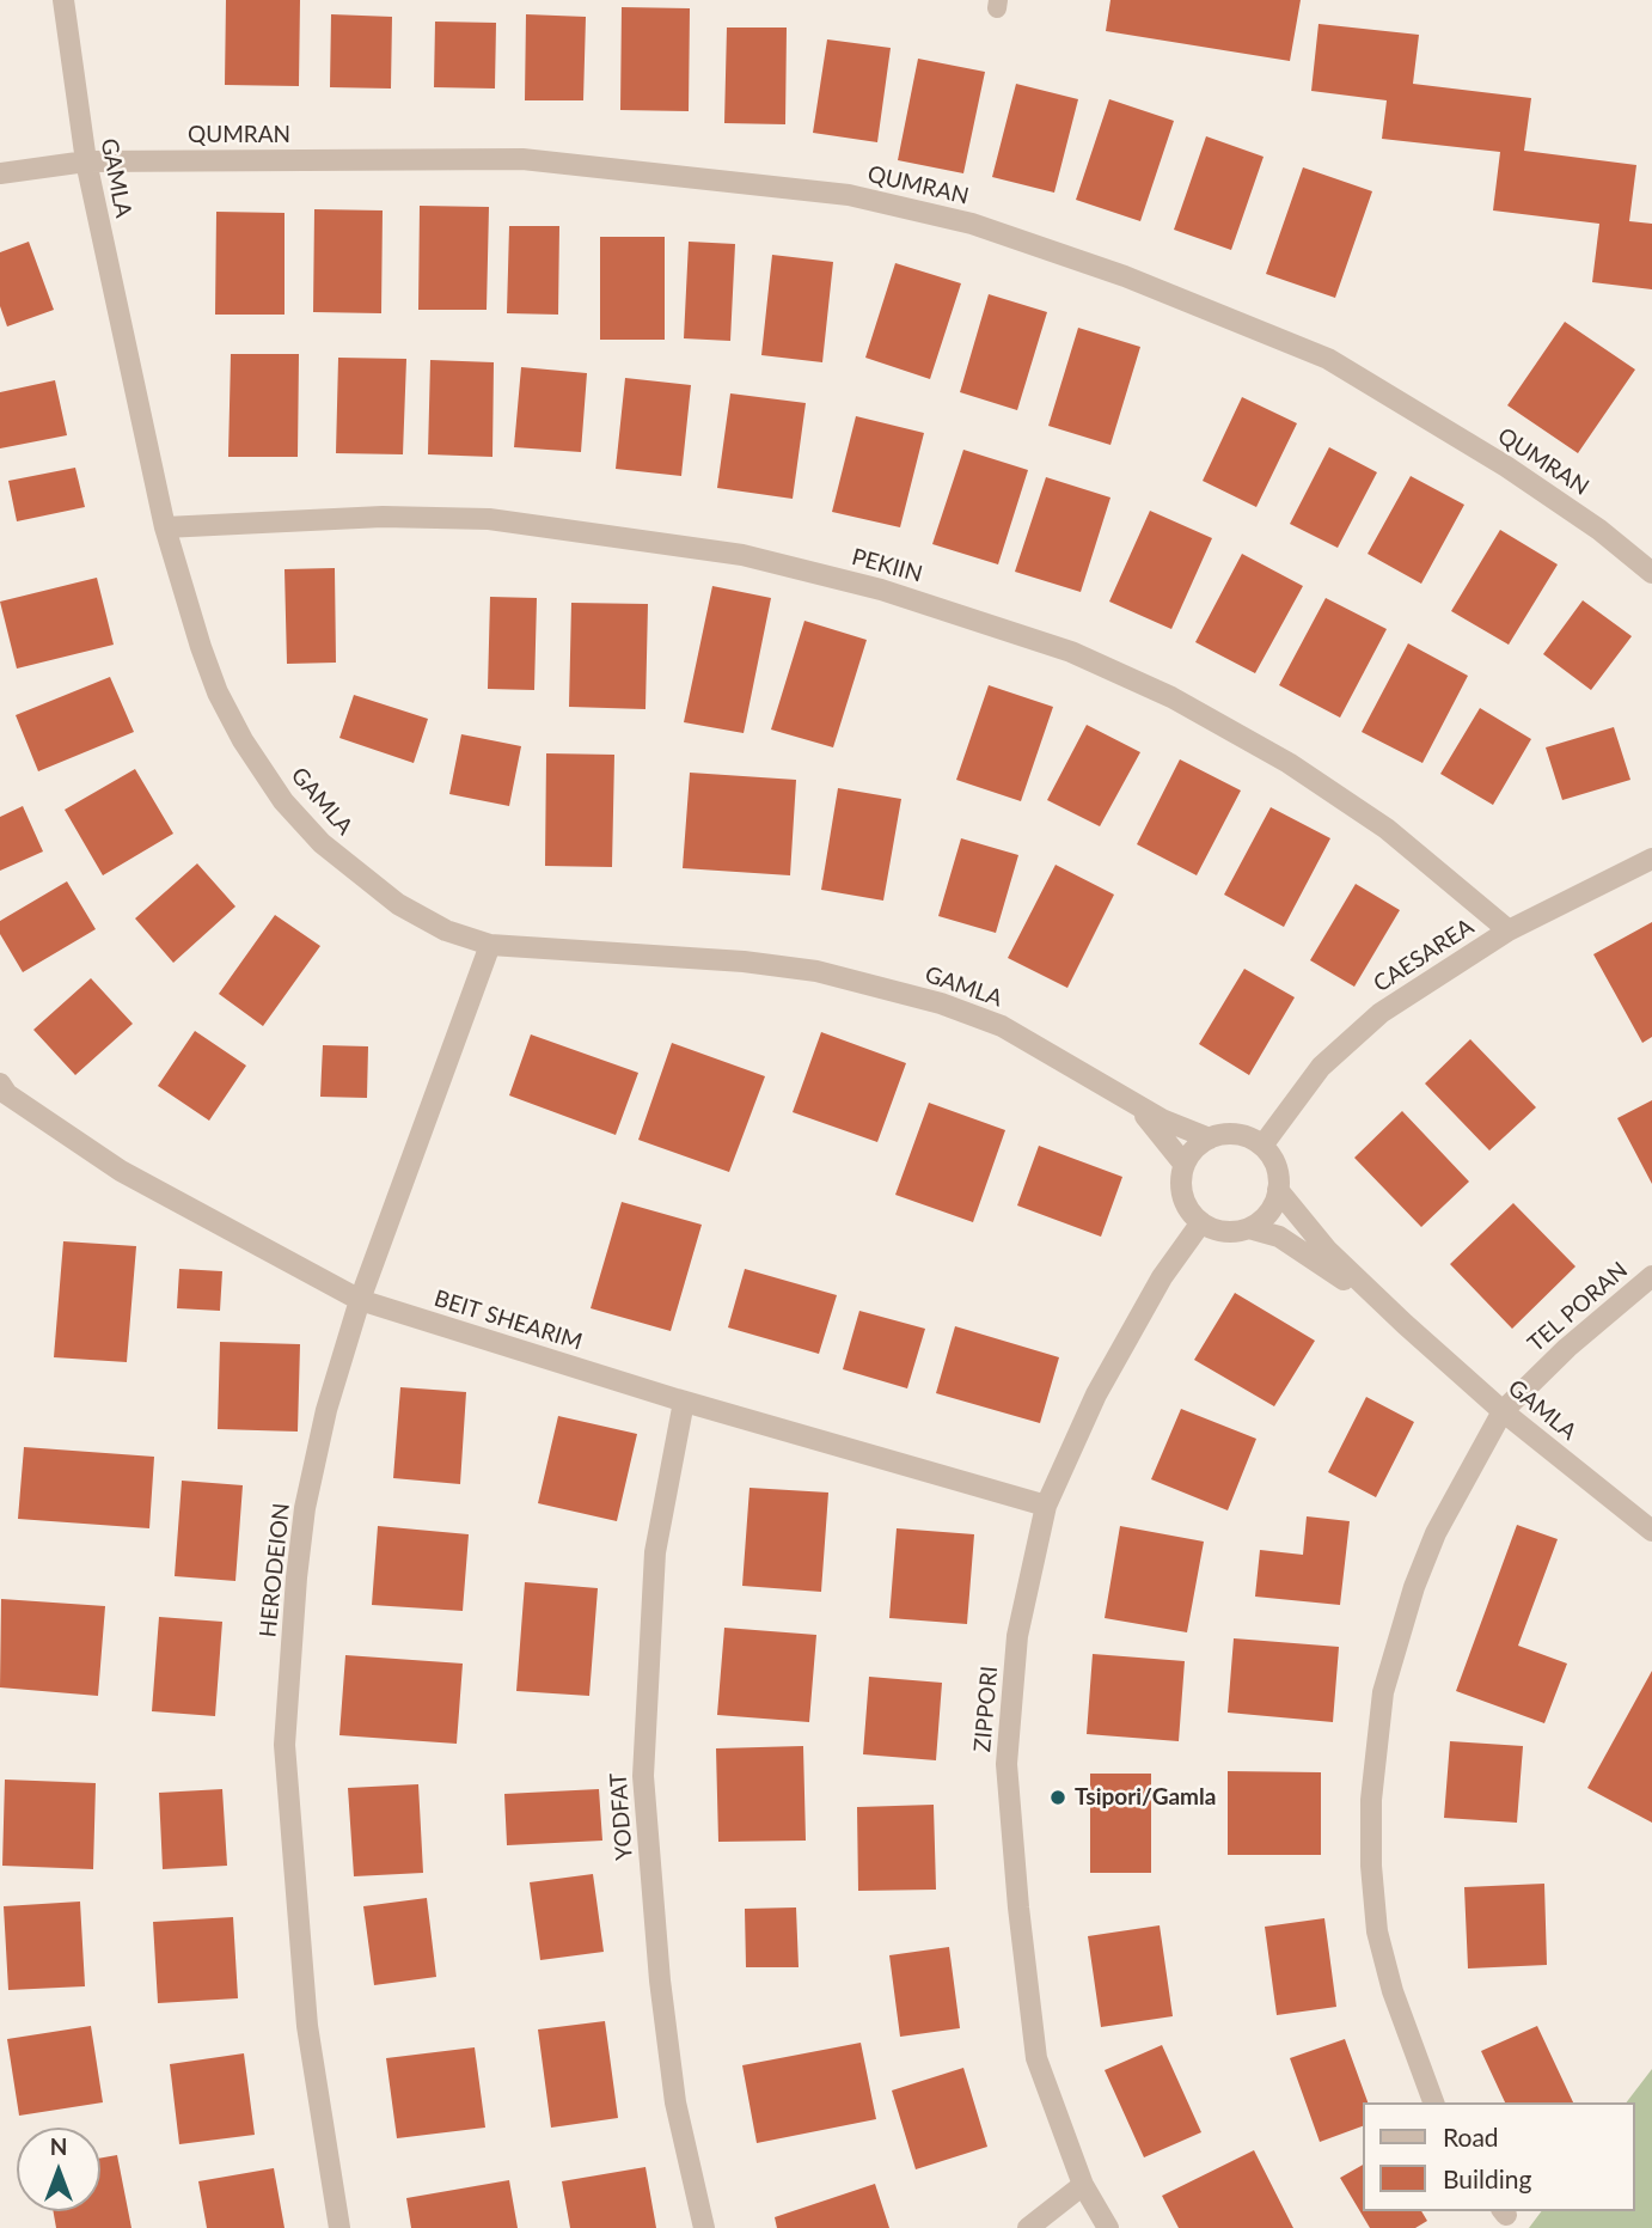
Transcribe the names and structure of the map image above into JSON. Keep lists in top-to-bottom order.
{
  "streets": {
    "street": [
      "QUMRAN",
      "GAMLA",
      "PEKIIN",
      "CAESAREA",
      "TEL PORAN",
      "BEIT SHEARIM",
      "HERODEION",
      "ZIPPORI",
      "YODFAT"
    ]
  },
  "crossings": [
    ["QUMRAN", "GAMLA"],
    ["GAMLA", "PEKIIN"],
    ["GAMLA", "CAESAREA"],
    ["GAMLA", "TEL PORAN"],
    ["GAMLA", "HERODEION"],
    ["GAMLA", "ZIPPORI"],
    ["PEKIIN", "CAESAREA"],
    ["CAESAREA", "ZIPPORI"],
    ["BEIT SHEARIM", "HERODEION"],
    ["BEIT SHEARIM", "ZIPPORI"],
    ["BEIT SHEARIM", "YODFAT"]
  ],
  "places": ["Tsipori/Gamla"],
  "legend": ["Road", "Building"],
  "north": "top"
}
